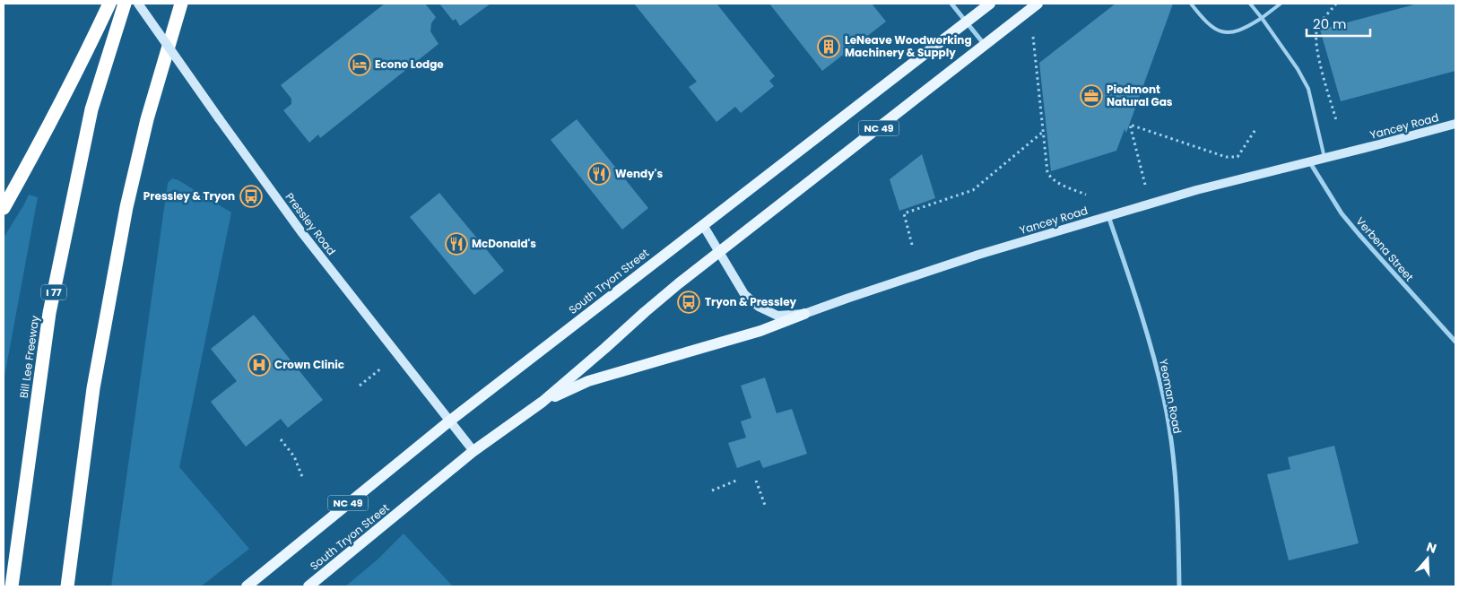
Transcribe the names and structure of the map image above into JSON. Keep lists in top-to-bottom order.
{
  "streets": {
    "highway": ["I 77", "Bill Lee Freeway"],
    "main road": ["NC 49", "South Tryon Street"],
    "street": [
      "Yancey Road",
      "Pressley Road",
      "Verbena Street",
      "Yeoman Road"
    ]
  },
  "crossings": [
    ["Yancey Road", "Verbena Street"],
    ["Yancey Road", "South Tryon Street"],
    ["Yancey Road", "Yeoman Road"],
    ["Pressley Road", "South Tryon Street"]
  ],
  "places": {
    "building": ["LeNeave Woodworking Machinery & Supply"],
    "hotel": ["Econo Lodge"],
    "office": ["Piedmont Natural Gas"],
    "restaurant": ["Wendy's", "McDonald's"],
    "bus stop": ["Pressley & Tryon", "Tryon & Pressley"],
    "hospital": ["Crown Clinic"]
  },
  "scale_bar": "20 m",
  "north": "top"
}
